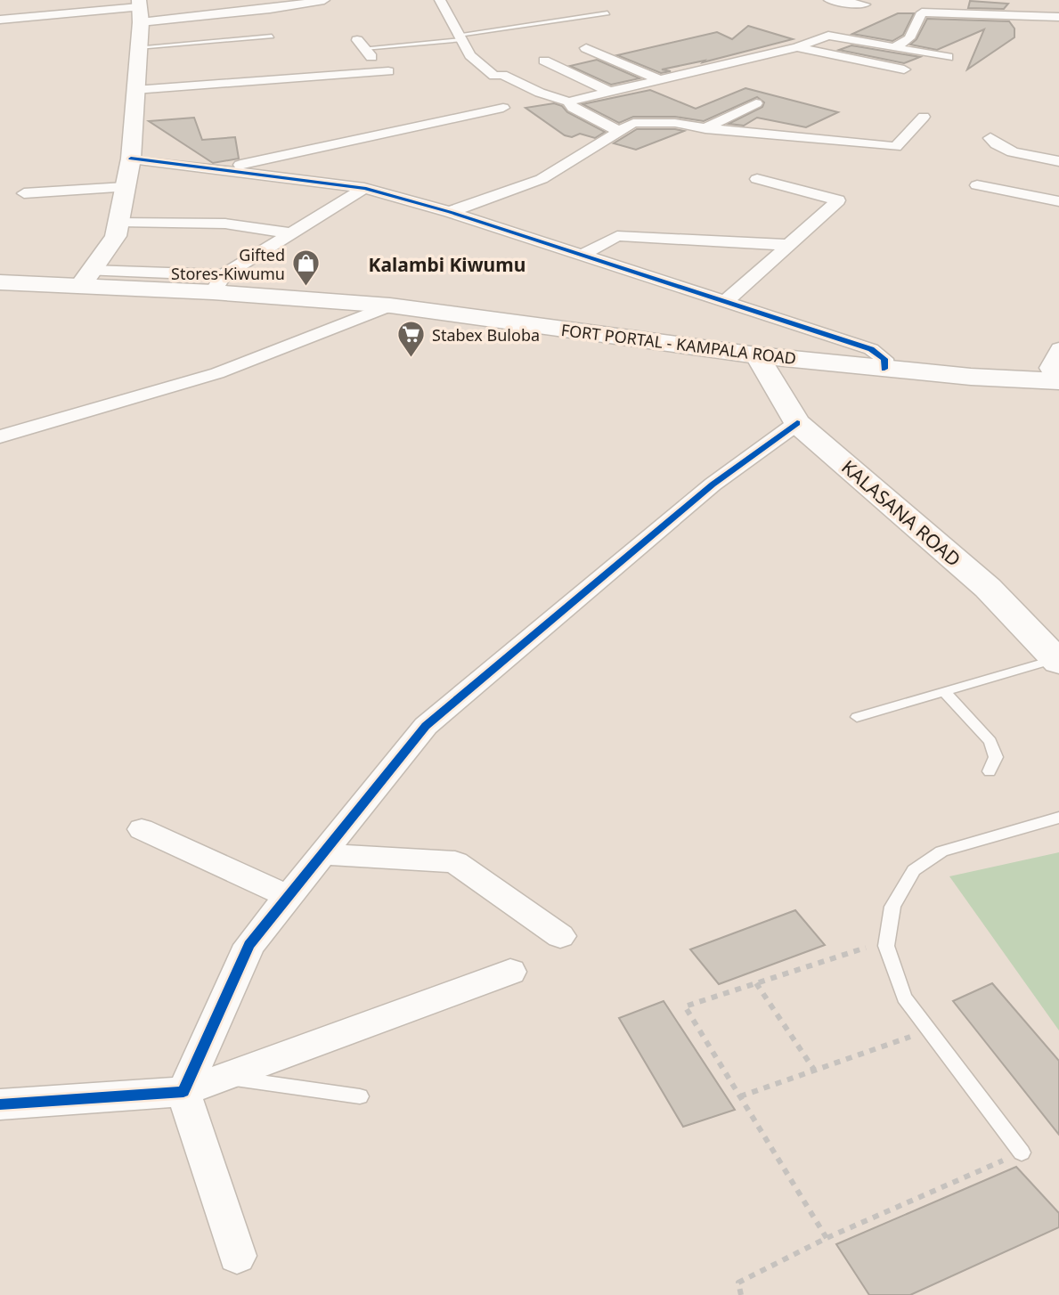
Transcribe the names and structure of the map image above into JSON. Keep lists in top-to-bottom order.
{
  "streets": {
    "street": ["FORT PORTAL - KAMPALA ROAD", "KALASANA ROAD"]
  },
  "crossings": [
    ["FORT PORTAL - KAMPALA ROAD", "KALASANA ROAD"]
  ],
  "districts": ["Kalambi Kiwumu"],
  "places": {
    "shop": ["Gifted Stores-Kiwumu"],
    "supermarket": ["Stabex Buloba"]
  }
}
